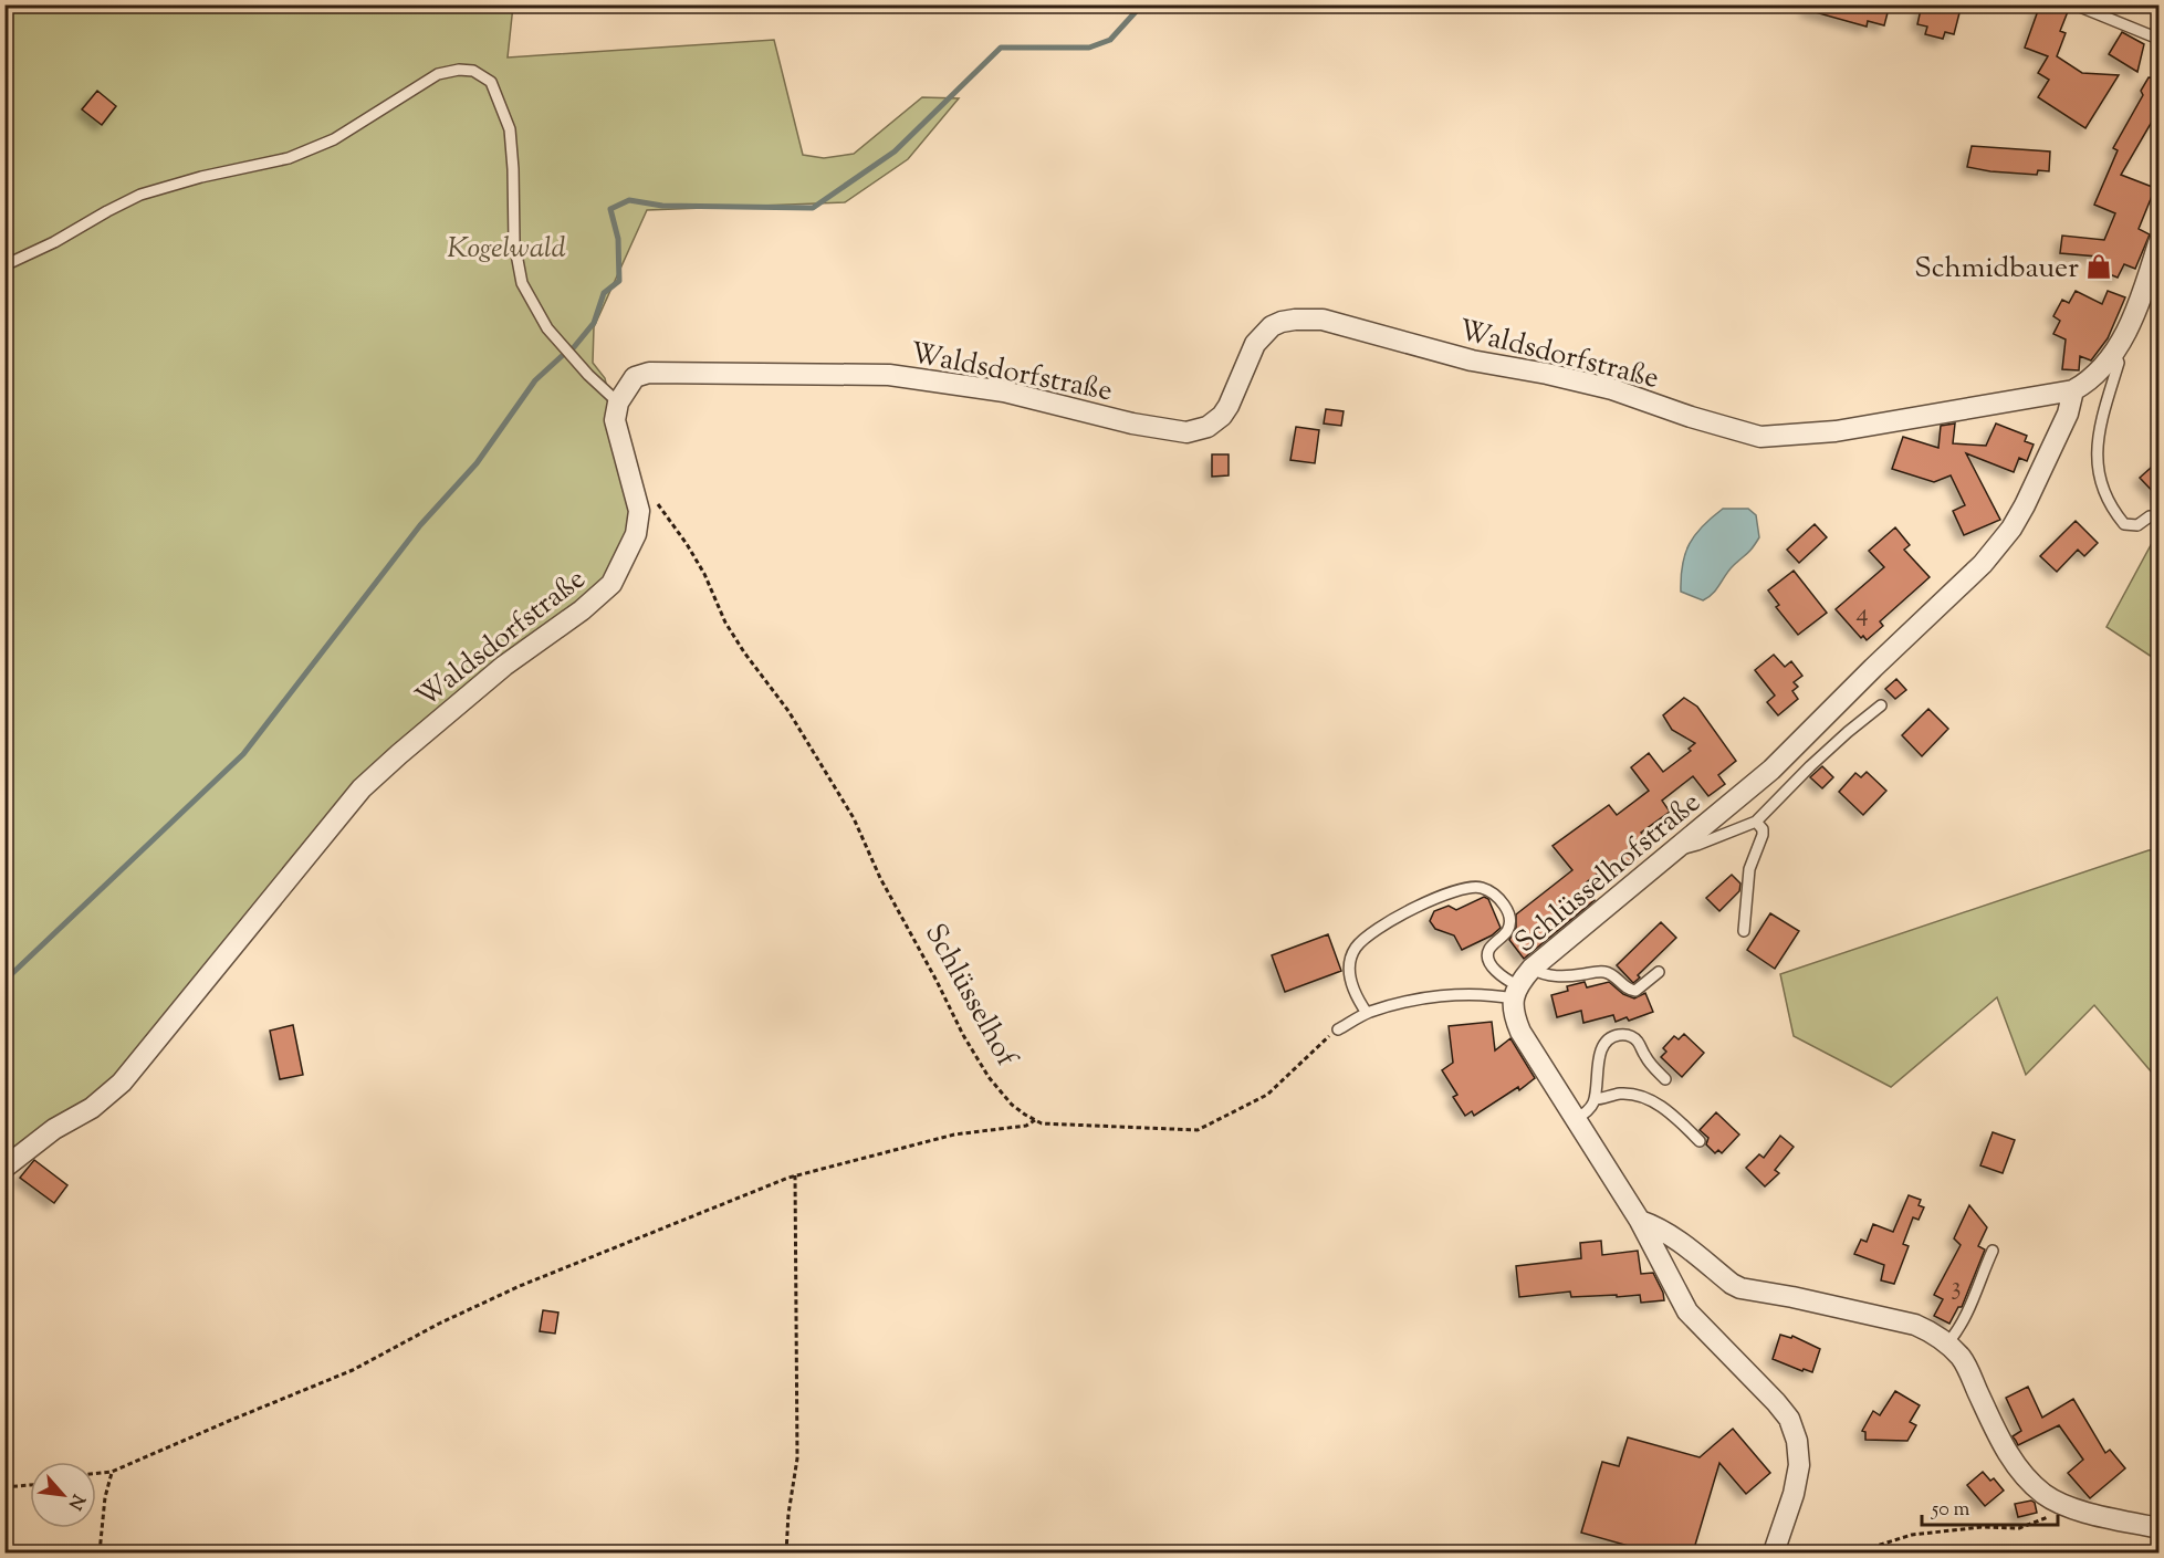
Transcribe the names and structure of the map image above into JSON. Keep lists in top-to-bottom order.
{
  "streets": {
    "street": ["Waldsdorfstraße", "Schlüsselhofstraße"],
    "path": ["Schlüsselhof"]
  },
  "crossings": [
    ["Waldsdorfstraße", "Schlüsselhofstraße"]
  ],
  "parks": ["Kogelwald"],
  "places": {
    "shop": ["Schmidbauer"]
  },
  "house_numbers": ["4", "3"],
  "scale_bar": "50 m",
  "north": "bottom right"
}
